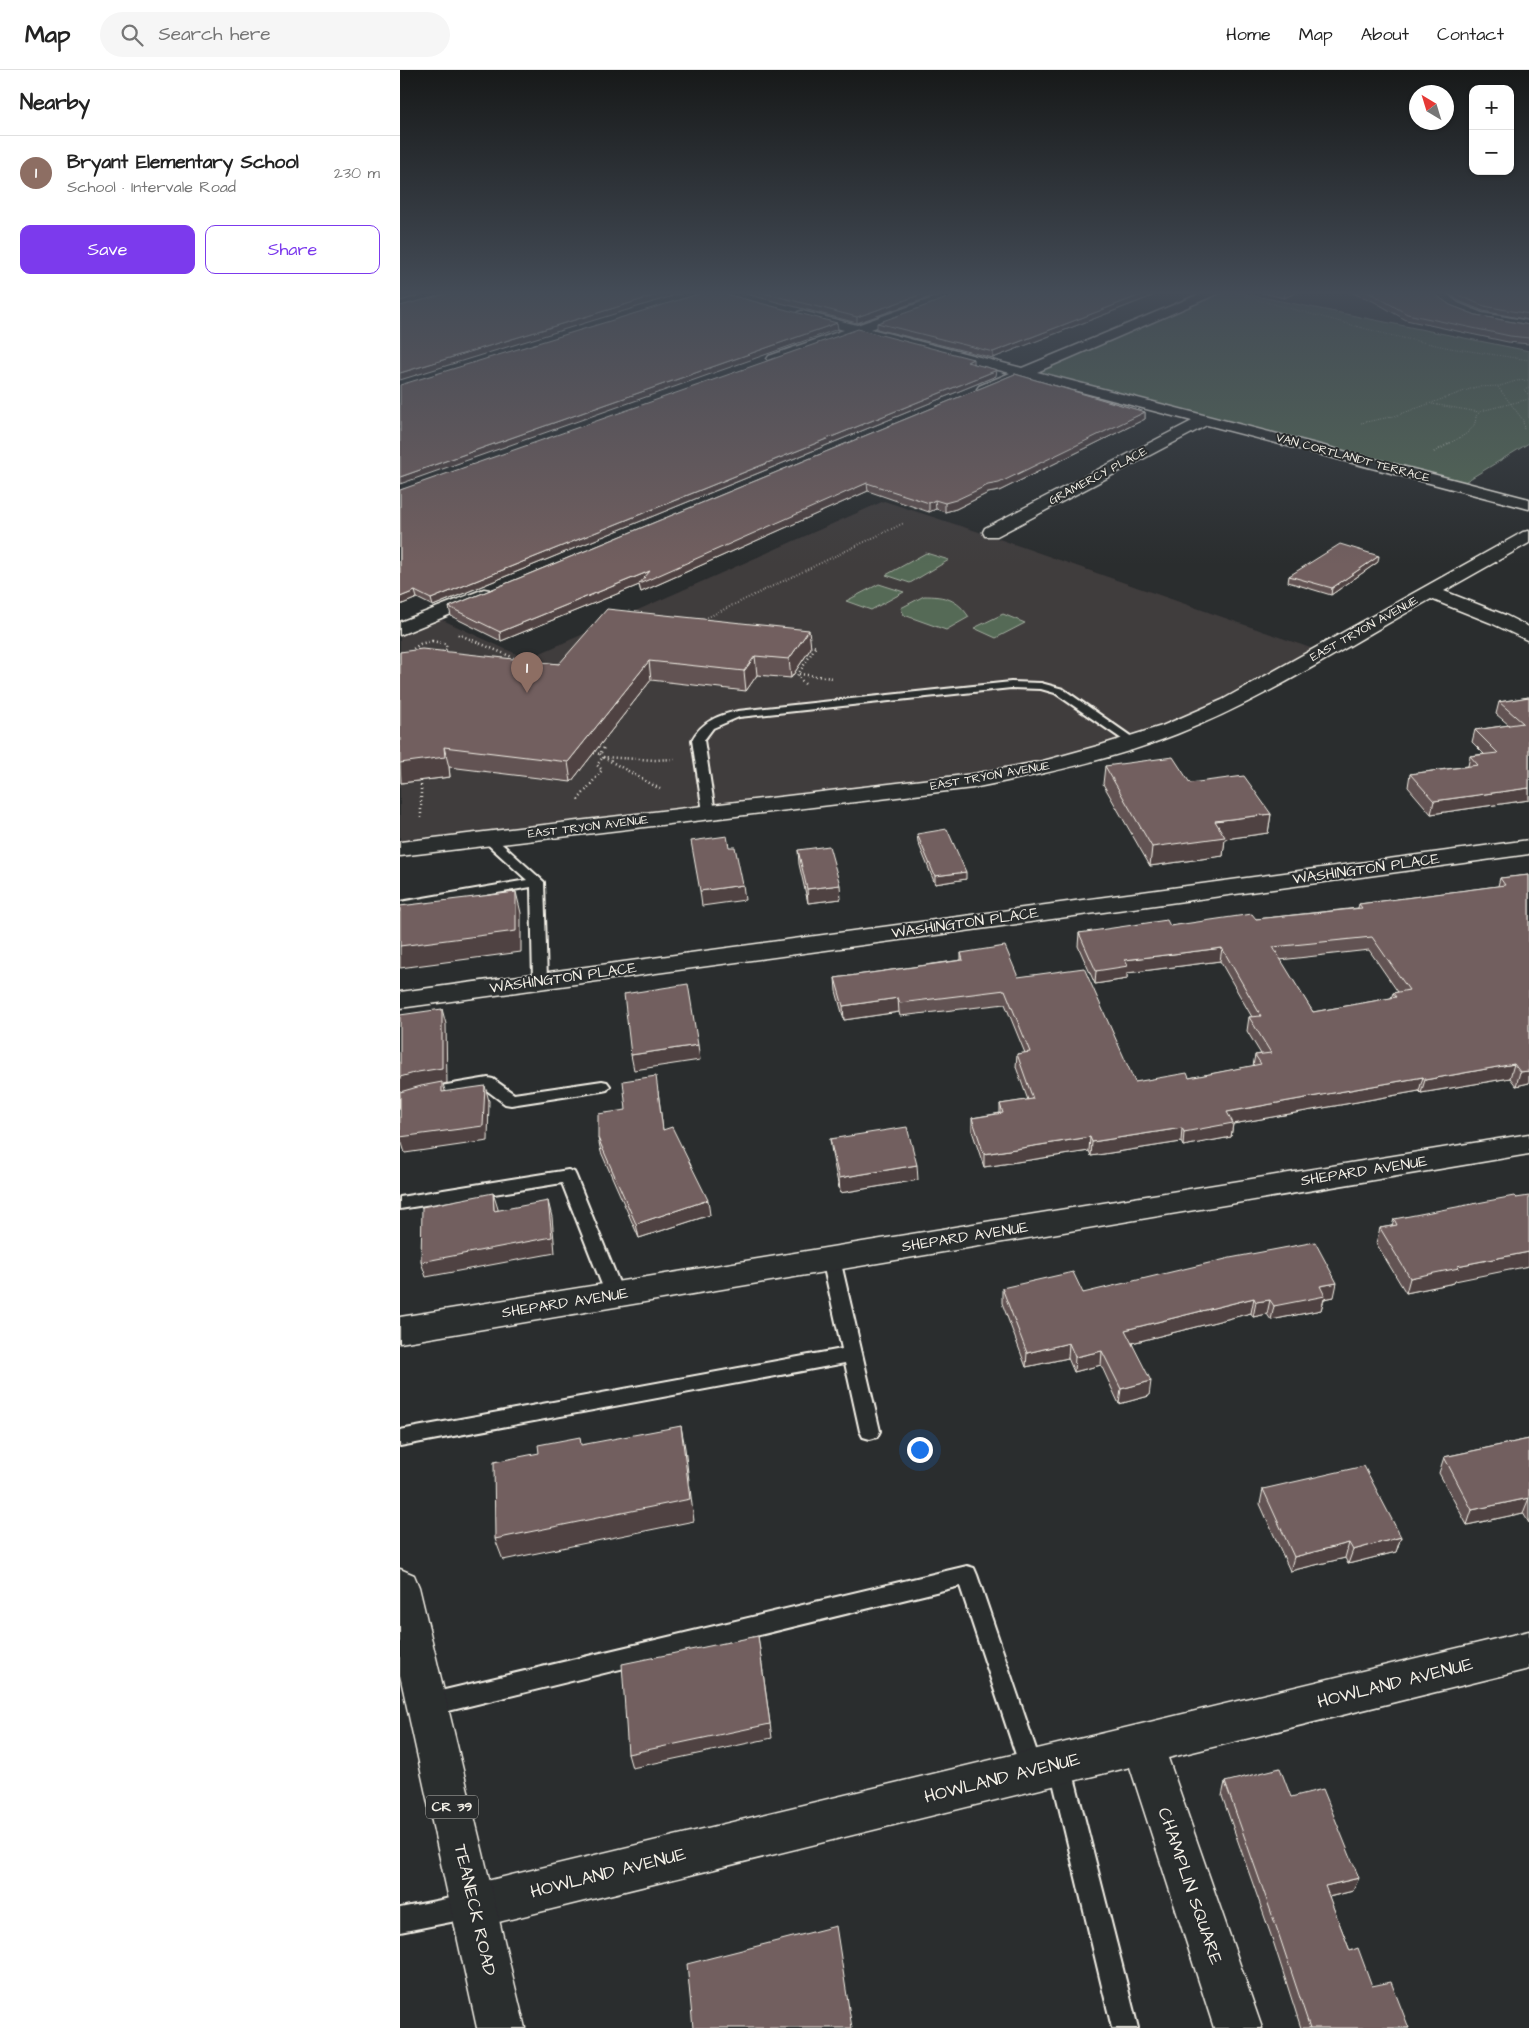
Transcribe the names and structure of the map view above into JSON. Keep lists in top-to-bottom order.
{
  "streets": {
    "street": [
      "VAN CORTLANDT TERRACE",
      "GRAMERCY PLACE",
      "EAST TRYON AVENUE",
      "WASHINGTON PLACE",
      "SHEPARD AVENUE",
      "HOWLAND AVENUE",
      "CR 39",
      "CHAMPLIN SQUARE",
      "TEANECK ROAD"
    ]
  },
  "crossings": [
    ["VAN CORTLANDT TERRACE", "GRAMERCY PLACE"],
    ["HOWLAND AVENUE", "CHAMPLIN SQUARE"],
    ["HOWLAND AVENUE", "TEANECK ROAD"]
  ],
  "north": "top left",
  "page": {
    "header": "Map",
    "search": "Search here",
    "nav": [
      "Home",
      "Map",
      "About",
      "Contact"
    ],
    "heading": "Nearby",
    "map_buttons": ["+", "−"],
    "list": [
      {
        "mark": "1",
        "name": "Bryant Elementary School",
        "note": "School · Intervale Road",
        "value": "230 m"
      }
    ],
    "buttons": ["Save", "Share"],
    "pins": "1"
  }
}
